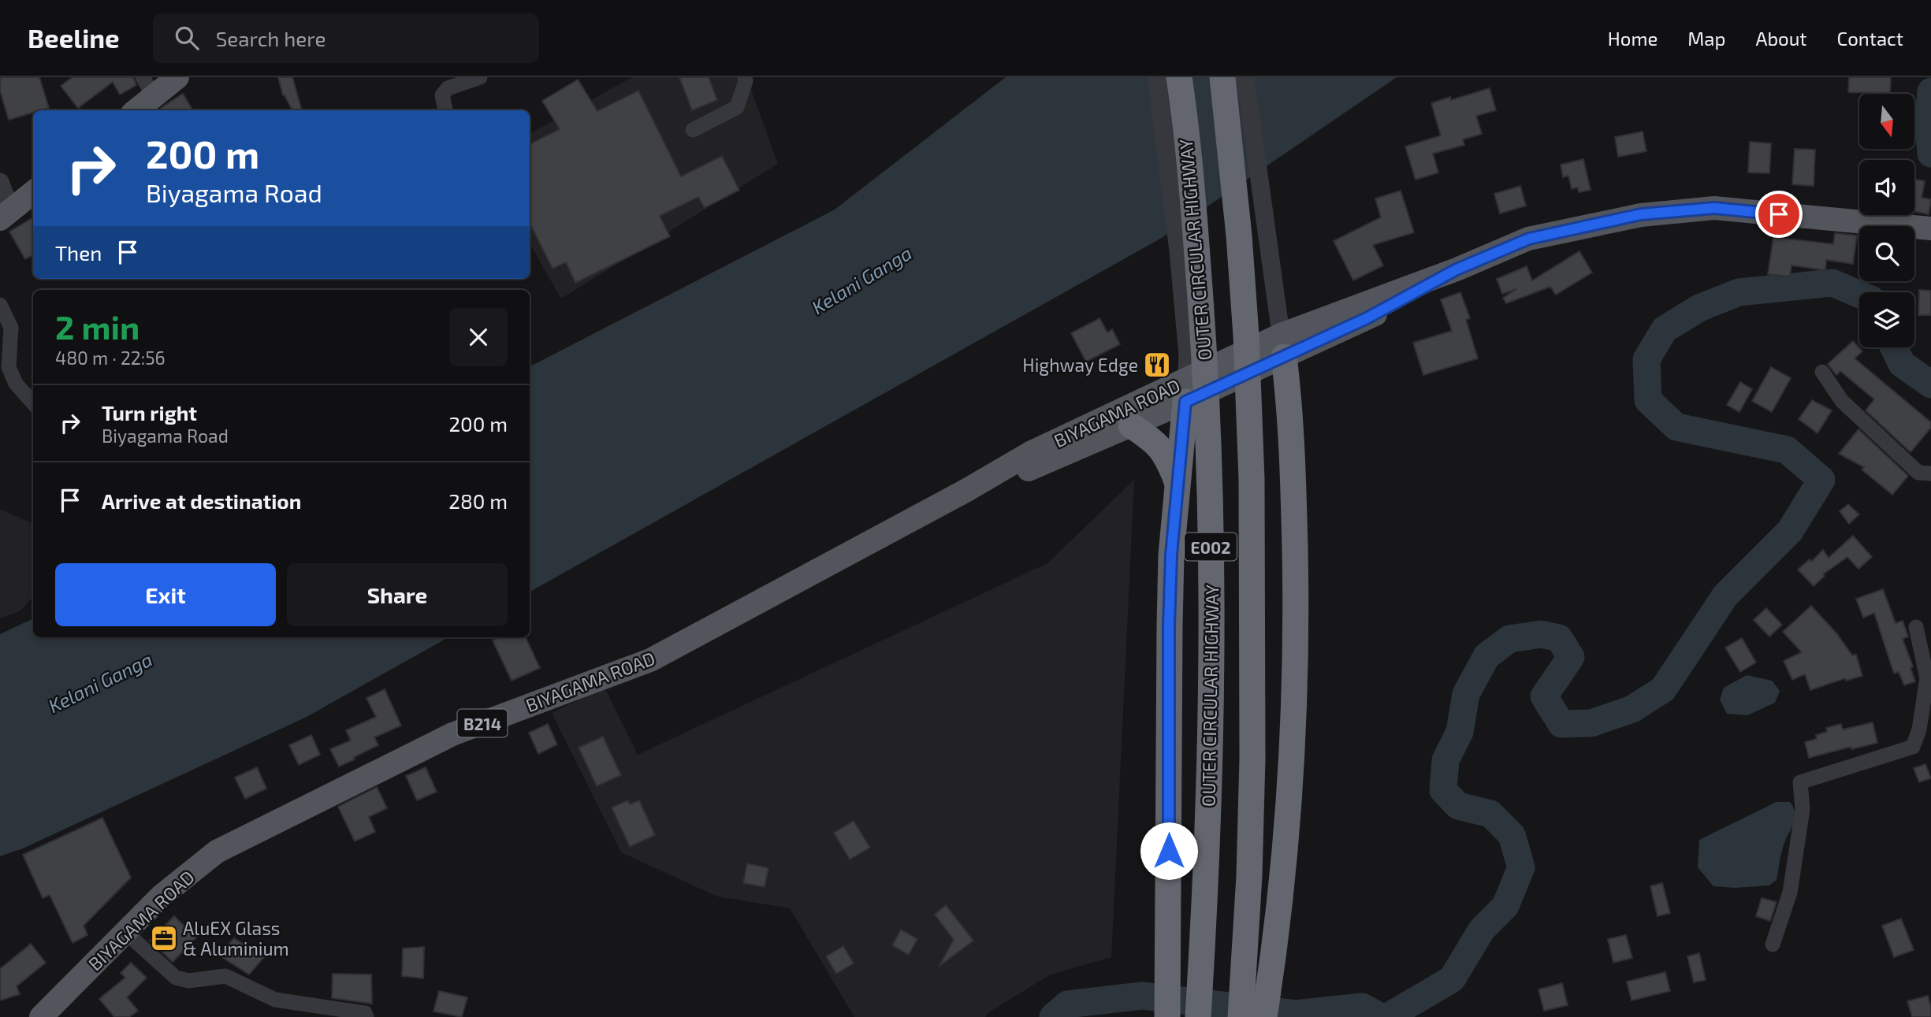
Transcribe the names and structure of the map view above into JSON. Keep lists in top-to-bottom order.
{
  "streets": {
    "highway": ["OUTER CIRCULAR HIGHWAY", "E002"],
    "main road": ["BIYAGAMA ROAD", "B214"]
  },
  "water": ["Kelani Ganga"],
  "places": {
    "restaurant": ["Highway Edge"],
    "office": ["AluEX Glass & Aluminium"]
  },
  "north": "bottom",
  "page": {
    "header": "Beeline",
    "search": "Search here",
    "nav": [
      "Home",
      "Map",
      "About",
      "Contact"
    ],
    "turn": ["200 m", "Biyagama Road"],
    "then": "Then",
    "heading": ["2 min", "480 m · 22:56"],
    "list": [
      {
        "name": "Turn right",
        "note": "Biyagama Road",
        "value": "200 m"
      },
      {
        "name": "Arrive at destination",
        "value": "280 m"
      }
    ],
    "buttons": ["Exit", "Share"]
  }
}
